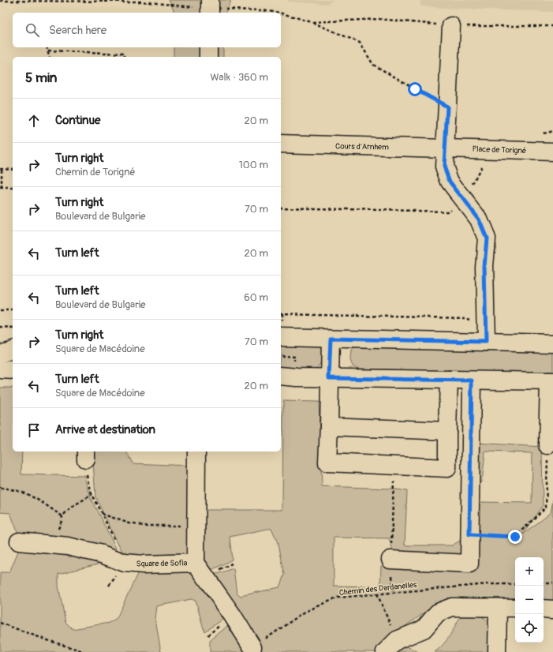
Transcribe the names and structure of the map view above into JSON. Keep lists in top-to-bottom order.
{
  "streets": {
    "street": ["Cours d'Arnhem", "Place de Torigné", "Square de Sofia"],
    "path": ["Chemin des Dardanelles"]
  },
  "crossings": [
    ["Cours d'Arnhem", "Place de Torigné"]
  ],
  "page": {
    "search": "Search here",
    "heading": ["5 min", "Walk · 360 m"],
    "list": [
      ["Continue", "20 m"],
      ["Turn right", "Chemin de Torigné", "100 m"],
      ["Turn right", "Boulevard de Bulgarie", "70 m"],
      ["Turn left", "20 m"],
      ["Turn left", "Boulevard de Bulgarie", "60 m"],
      ["Turn right", "Square de Macédoine", "70 m"],
      ["Turn left", "Square de Macédoine", "20 m"],
      "Arrive at destination"
    ],
    "map_buttons": ["+", "−"]
  }
}
